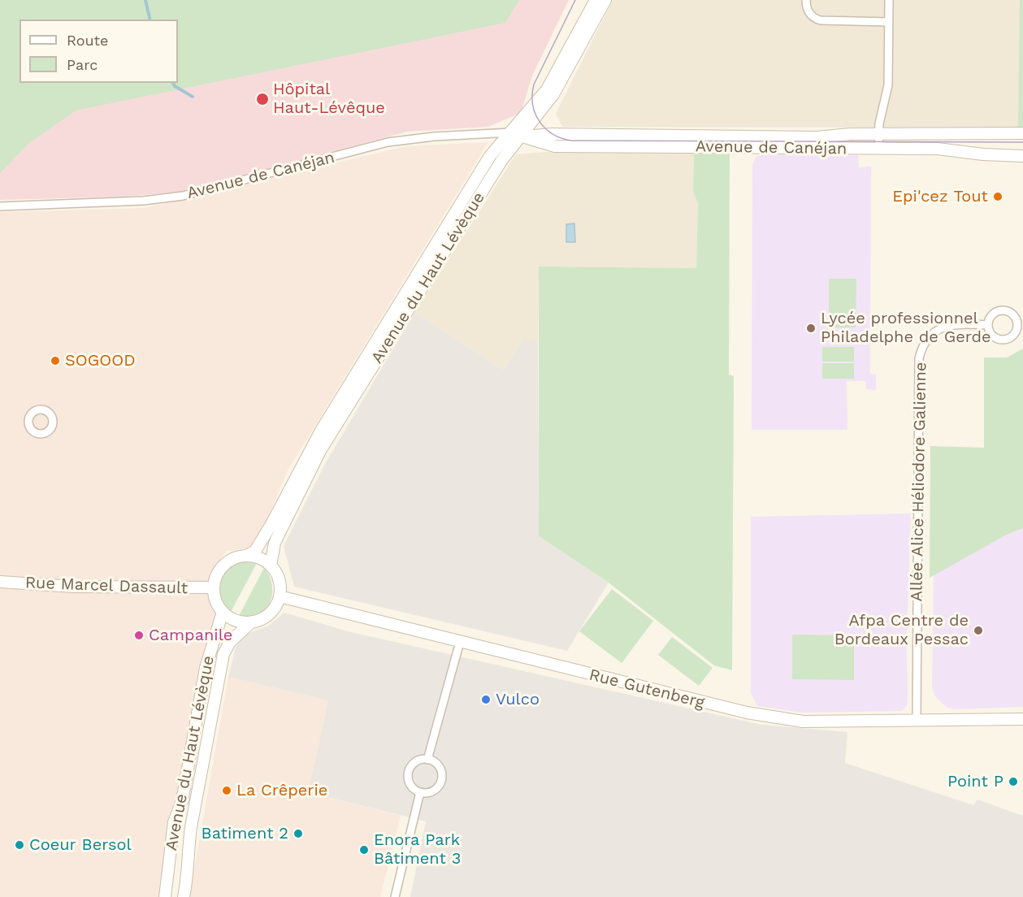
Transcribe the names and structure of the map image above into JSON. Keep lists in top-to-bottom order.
{
  "streets": {
    "main road": [
      "Avenue de Canéjan",
      "Avenue du Haut Lévèque",
      "Rue Marcel Dassault",
      "Rue Gutenberg"
    ],
    "street": ["Allée Alice Héliodore Galienne"]
  },
  "crossings": [
    ["Avenue de Canéjan", "Avenue du Haut Lévèque"],
    ["Avenue du Haut Lévèque", "Rue Marcel Dassault"],
    ["Avenue du Haut Lévèque", "Rue Gutenberg"],
    ["Allée Alice Héliodore Galienne", "Rue Gutenberg"],
    ["Rue Marcel Dassault", "Rue Gutenberg"]
  ],
  "places": [
    "Hôpital Haut-Lévêque",
    "Epi'cez Tout",
    "Lycée professionnel Philadelphe de Gerde",
    "SOGOOD",
    "Afpa Centre de Bordeaux Pessac",
    "Campanile",
    "Vulco",
    "Point P",
    "La Crêperie",
    "Batiment 2",
    "Coeur Bersol",
    "Enora Park Bâtiment 3"
  ],
  "legend": ["Route", "Parc"]
}
